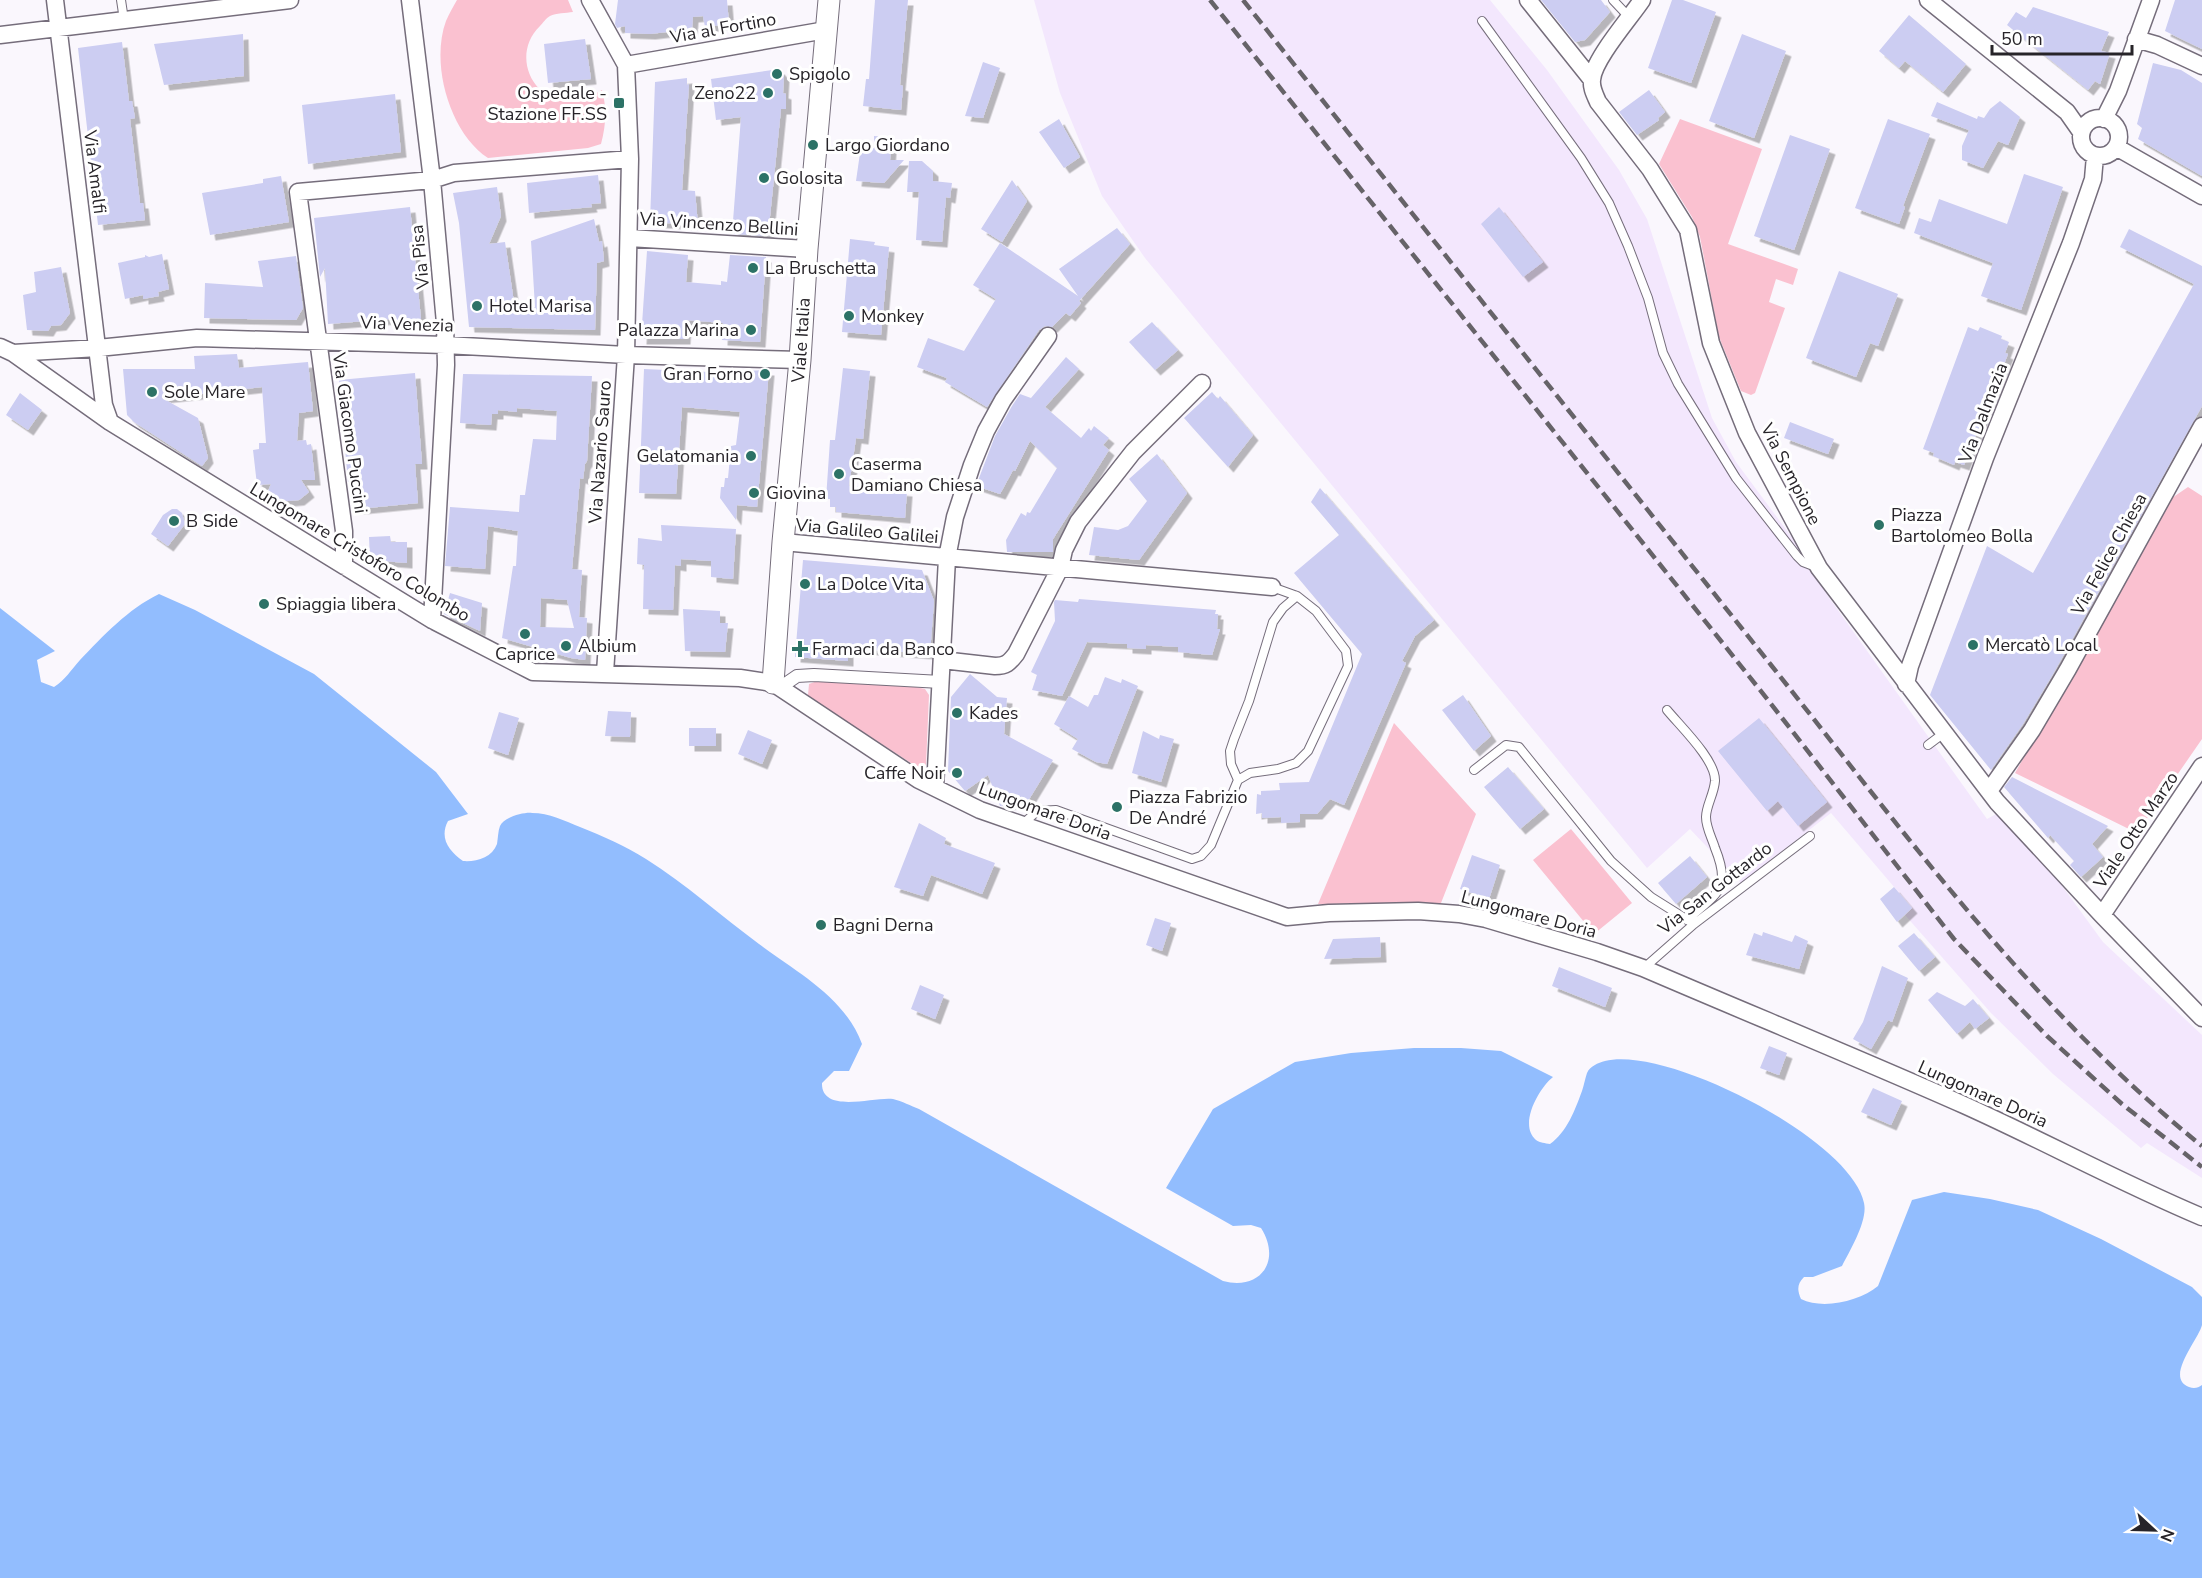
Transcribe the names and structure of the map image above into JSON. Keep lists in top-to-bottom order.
{
  "streets": {
    "street": [
      "Via al Fortino",
      "Via Amalfi",
      "Via Vincenzo Bellini",
      "Via Pisa",
      "Via Venezia",
      "Viale Italia",
      "Via Dalmazia",
      "Via Giacomo Puccini",
      "Via Nazario Sauro",
      "Via Sempione",
      "Via Galileo Galilei",
      "Lungomare Cristoforo Colombo",
      "Via Felice Chiesa",
      "Lungomare Doria",
      "Viale Otto Marzo"
    ],
    "lane": ["Via San Gottardo"]
  },
  "crossings": [
    ["Via al Fortino", "Viale Italia"],
    ["Via al Fortino", "Via Nazario Sauro"],
    ["Via Amalfi", "Via Venezia"],
    ["Via Vincenzo Bellini", "Viale Italia"],
    ["Via Vincenzo Bellini", "Via Nazario Sauro"],
    ["Via Pisa", "Via Venezia"],
    ["Via Pisa", "Via Giacomo Puccini"],
    ["Via Pisa", "Lungomare Cristoforo Colombo"],
    ["Via Venezia", "Viale Italia"],
    ["Via Venezia", "Via Giacomo Puccini"],
    ["Via Venezia", "Via Nazario Sauro"],
    ["Via Venezia", "Lungomare Cristoforo Colombo"],
    ["Viale Italia", "Via Galileo Galilei"],
    ["Viale Italia", "Lungomare Doria"],
    ["Via Dalmazia", "Via Sempione"],
    ["Via Giacomo Puccini", "Lungomare Cristoforo Colombo"],
    ["Via Nazario Sauro", "Lungomare Cristoforo Colombo"],
    ["Via Sempione", "Via Felice Chiesa"],
    ["Via Sempione", "Viale Otto Marzo"],
    ["Lungomare Doria", "Via San Gottardo"]
  ],
  "places": {
    "other": [
      "Spigolo",
      "Zeno22",
      "Largo Giordano",
      "Golosita",
      "La Bruschetta",
      "Hotel Marisa",
      "Monkey",
      "Palazza Marina",
      "Gran Forno",
      "Sole Mare",
      "Gelatomania",
      "Caserma Damiano Chiesa",
      "Giovina",
      "B Side",
      "Piazza Bartolomeo Bolla",
      "La Dolce Vita",
      "Spiaggia libera",
      "Caprice",
      "Mercatò Local",
      "Albium",
      "Kades",
      "Caffe Noir",
      "Piazza Fabrizio De André",
      "Bagni Derna"
    ],
    "transit": ["Ospedale - Stazione FF.SS"],
    "health": ["Farmaci da Banco"]
  },
  "scale_bar": "50 m",
  "north": "right"
}
